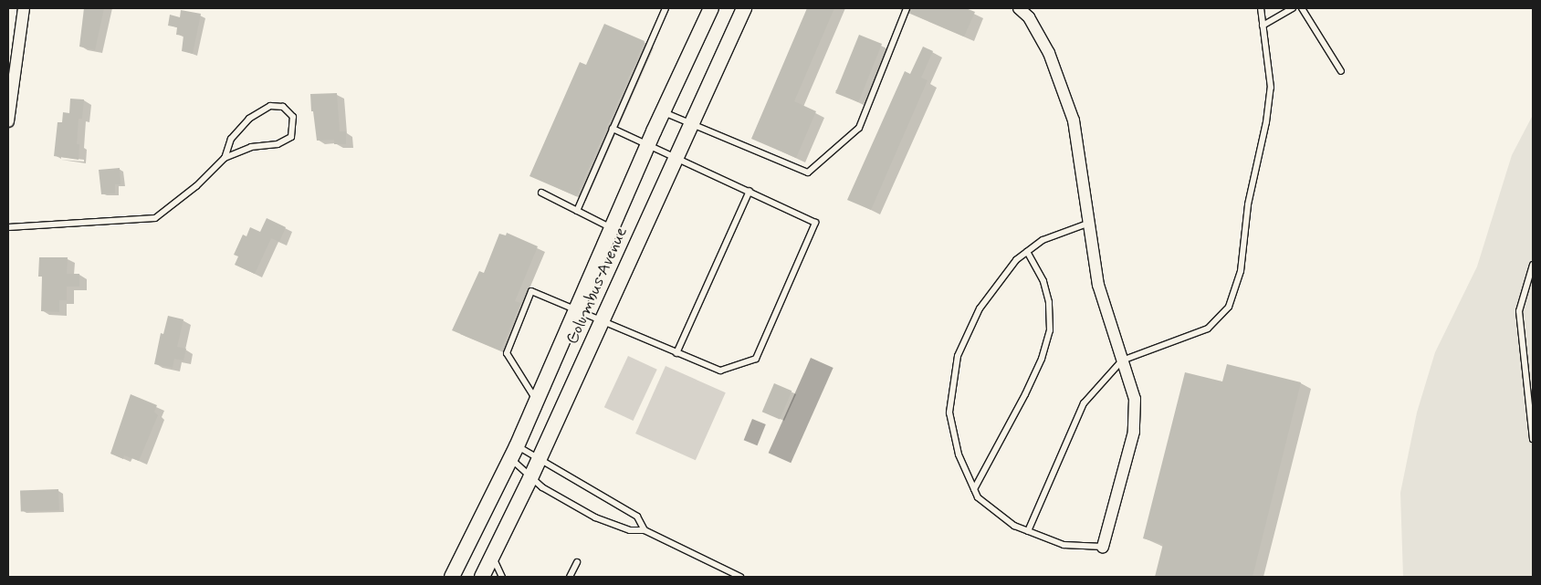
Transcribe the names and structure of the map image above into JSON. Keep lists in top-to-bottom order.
{
  "streets": {
    "street": ["Columbus Avenue"]
  }
}
